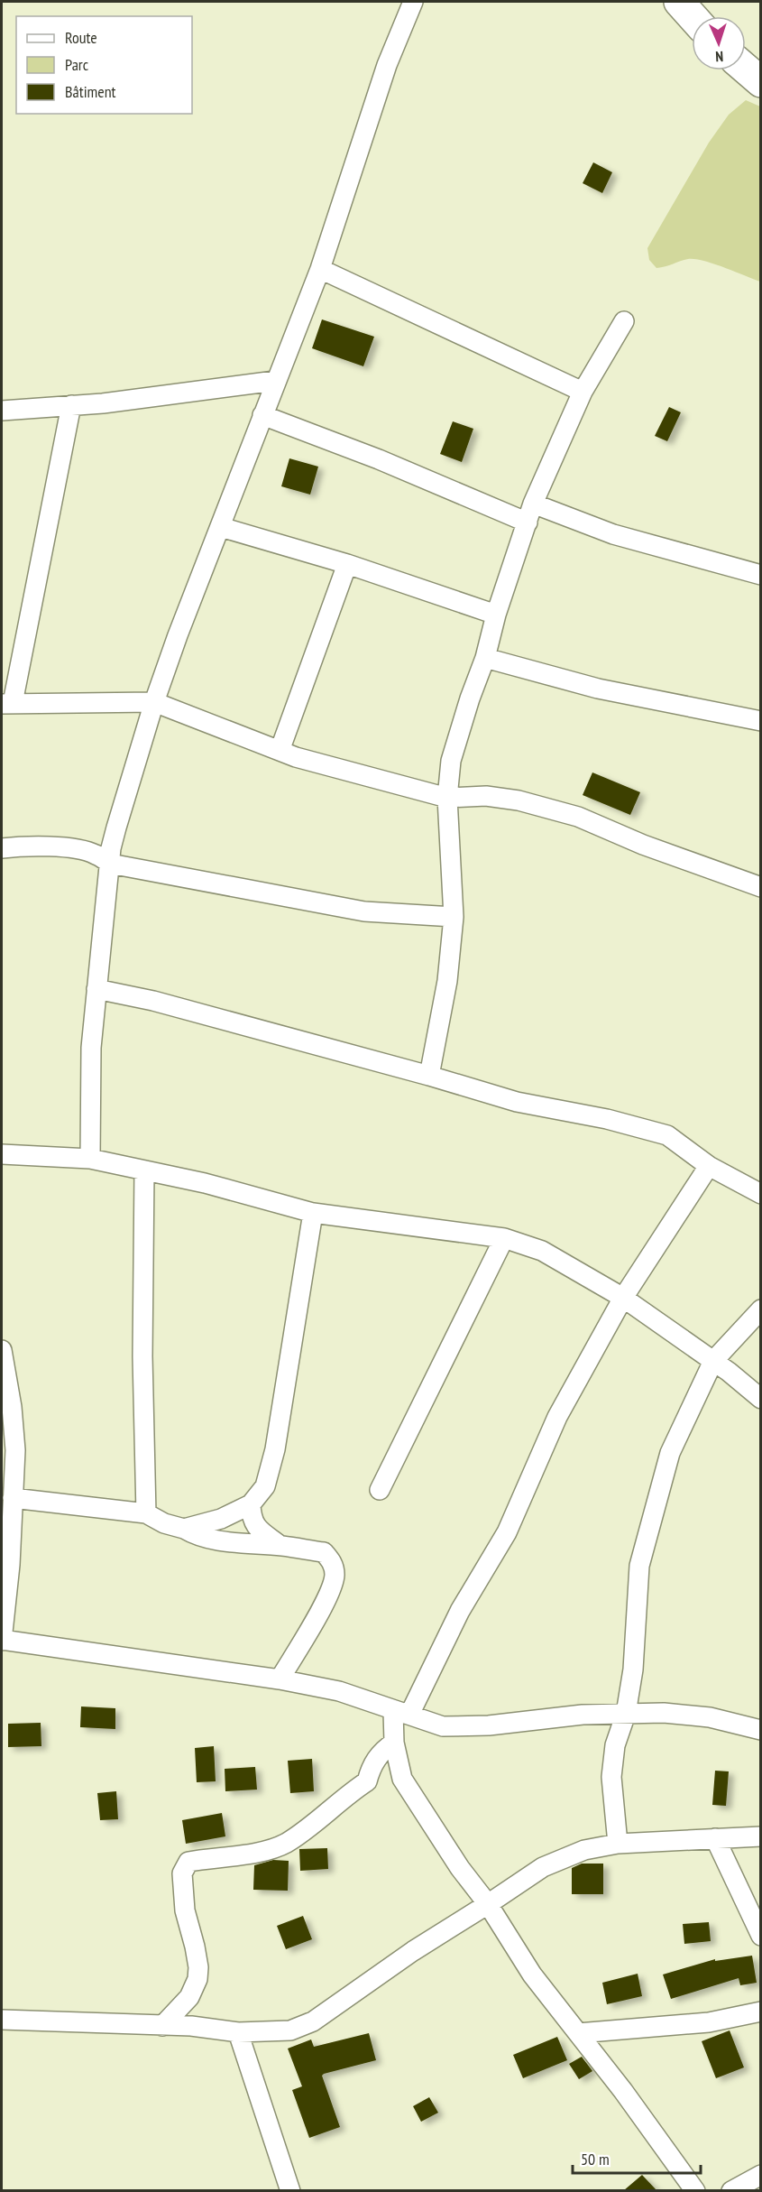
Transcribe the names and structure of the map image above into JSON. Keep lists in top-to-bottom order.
{
  "legend": ["Route", "Parc", "Bâtiment"],
  "scale_bar": "50 m",
  "north": "bottom"
}
